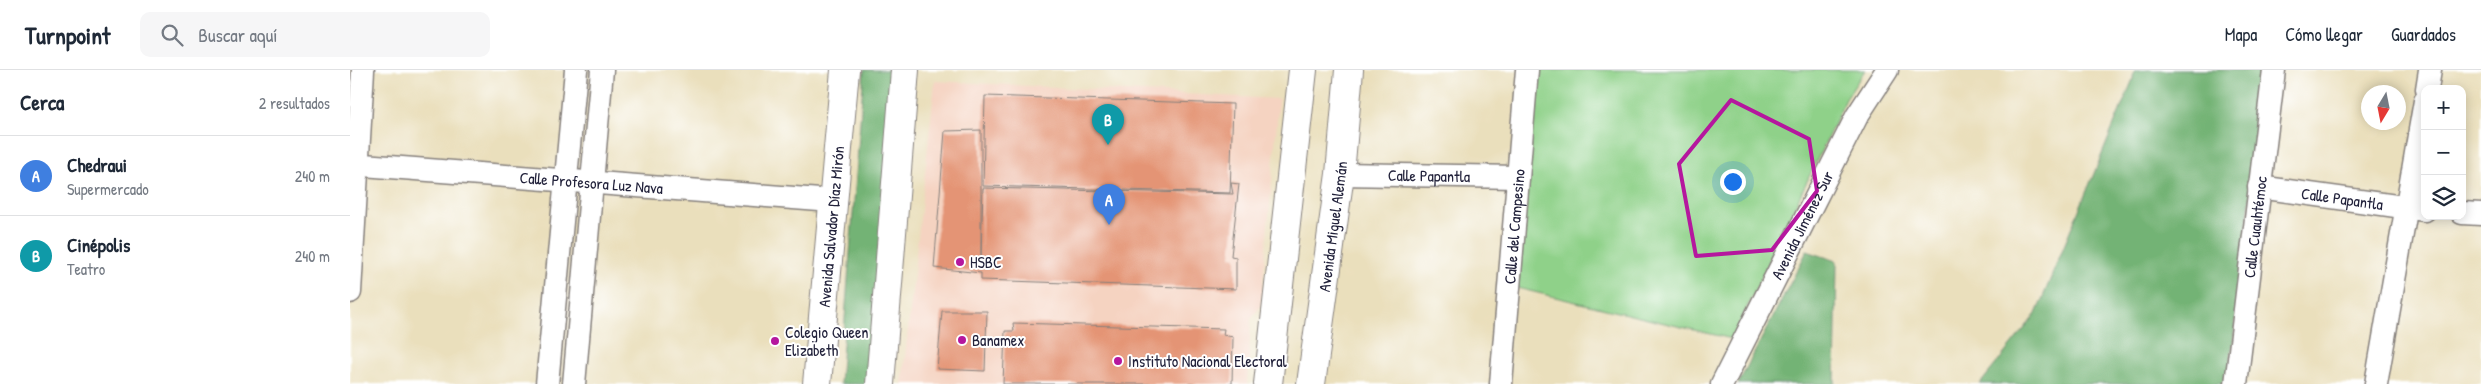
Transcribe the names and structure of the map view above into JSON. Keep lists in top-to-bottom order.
{
  "streets": {
    "main road": ["Avenida Salvador Díaz Mirón", "Avenida Miguel Alemán"],
    "street": [
      "Calle Papantla",
      "Calle Profesora Luz Nava",
      "Avenida Jiménez Sur",
      "Calle del Campesino",
      "Calle Cuauhtémoc"
    ]
  },
  "crossings": [
    ["Calle Papantla", "Avenida Miguel Alemán"],
    ["Calle Papantla", "Calle del Campesino"],
    ["Calle Papantla", "Calle Cuauhtémoc"],
    ["Calle Profesora Luz Nava", "Avenida Salvador Díaz Mirón"]
  ],
  "places": [
    "HSBC",
    "Banamex",
    "Colegio Queen Elizabeth",
    "Instituto Nacional Electoral"
  ],
  "north": "bottom",
  "page": {
    "header": "Turnpoint",
    "search": "Buscar aquí",
    "nav": ["Mapa", "Cómo llegar", "Guardados"],
    "heading": ["Cerca", "2 resultados"],
    "map_buttons": ["+", "−"],
    "pins": ["B", "A"],
    "list": [
      {
        "mark": "A",
        "name": "Chedraui",
        "note": "Supermercado",
        "value": "240 m"
      },
      {
        "mark": "B",
        "name": "Cinépolis",
        "note": "Teatro",
        "value": "240 m"
      }
    ]
  }
}
